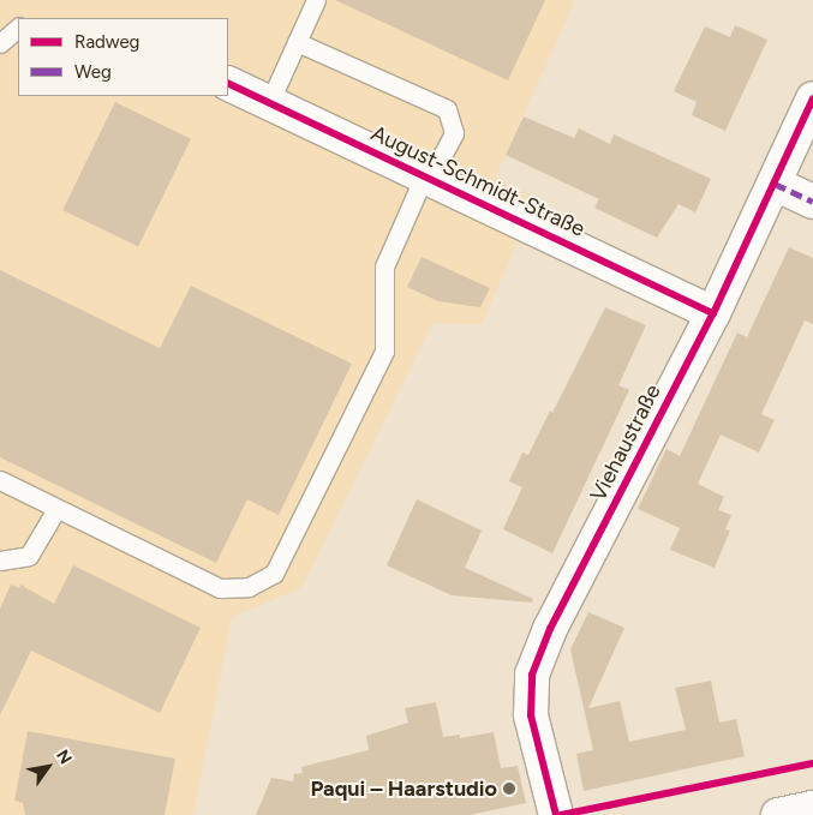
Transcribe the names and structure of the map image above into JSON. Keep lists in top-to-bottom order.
{
  "streets": {
    "street": ["August-Schmidt-Straße", "Viehaustraße"]
  },
  "crossings": [
    ["August-Schmidt-Straße", "Viehaustraße"]
  ],
  "places": ["Paqui – Haarstudio"],
  "legend": ["Radweg", "Weg"],
  "north": "top right"
}
